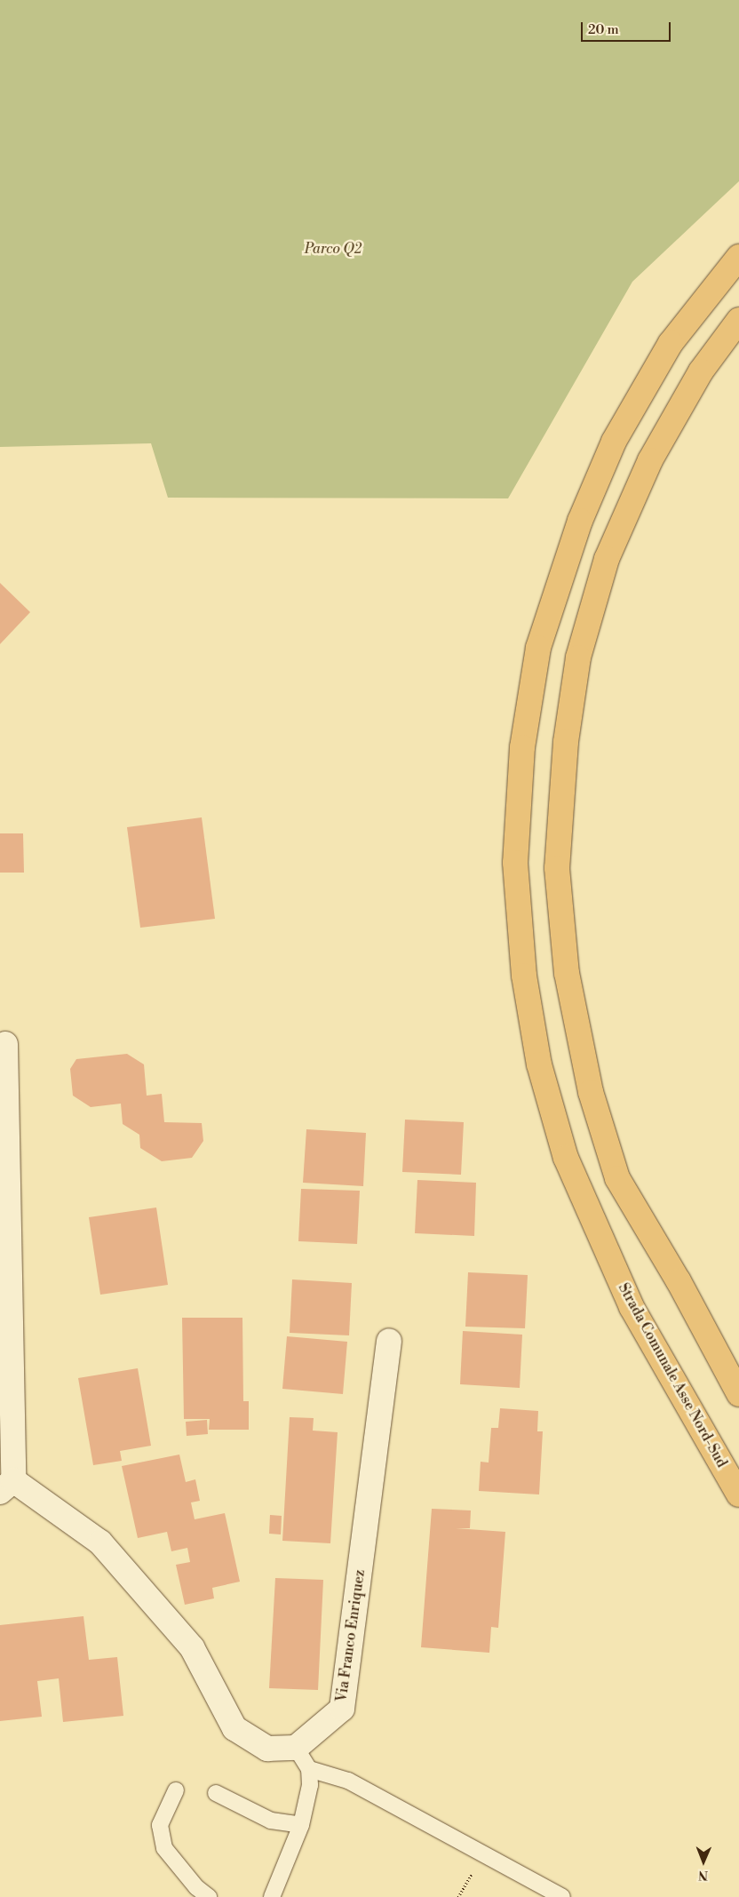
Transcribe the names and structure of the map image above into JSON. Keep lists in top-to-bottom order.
{
  "streets": {
    "highway": ["Strada Comunale Asse Nord-Sud"],
    "street": ["Via Franco Enriquez"]
  },
  "parks": ["Parco Q2"],
  "scale_bar": "20 m",
  "north": "bottom"
}
